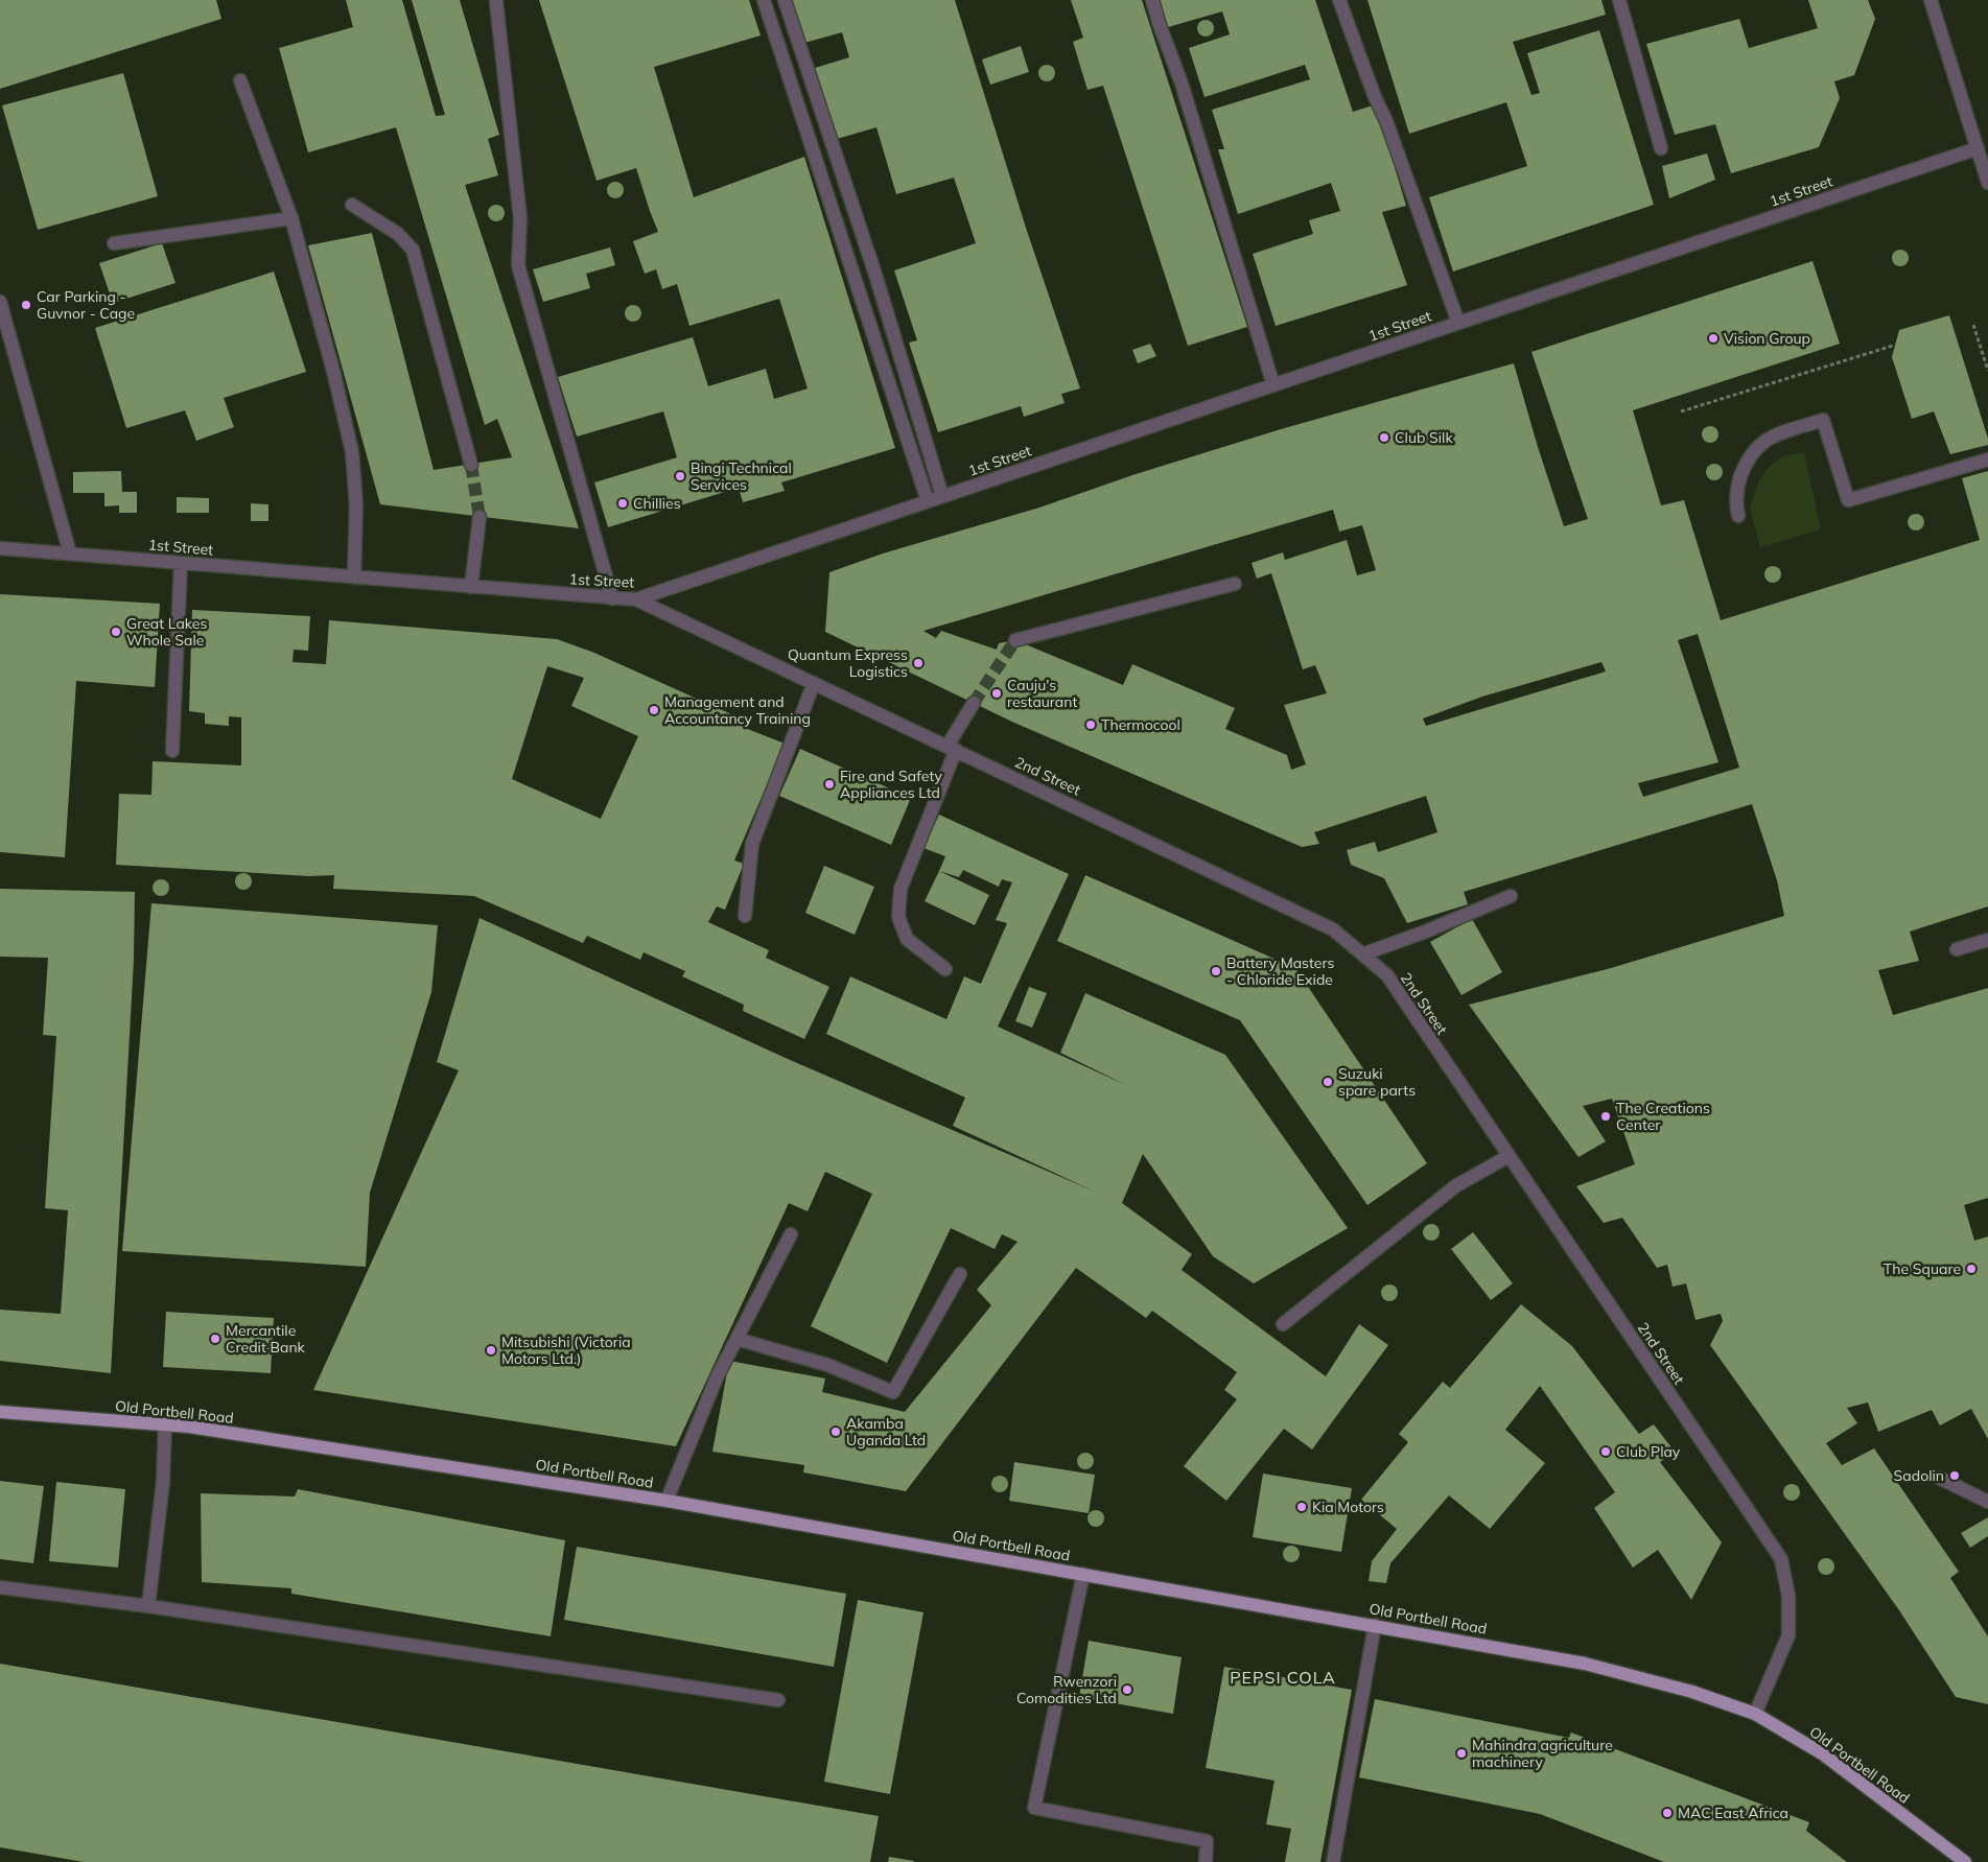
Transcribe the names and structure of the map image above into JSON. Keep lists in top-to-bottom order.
{
  "streets": {
    "main road": ["Old Portbell Road"],
    "street": ["1st Street", "2nd Street"]
  },
  "crossings": [
    ["1st Street", "2nd Street"],
    ["2nd Street", "Old Portbell Road"]
  ],
  "districts": ["PEPSI COLA"],
  "places": [
    "Car Parking - Guvnor - Cage",
    "Vision Group",
    "Club Silk",
    "Bingi Technical Services",
    "Chillies",
    "Great Lakes Whole Sale",
    "Quantum Express Logistics",
    "Cauju's restaurant",
    "Management and Accountancy Training",
    "Thermocool",
    "Fire and Safety Appliances Ltd",
    "Battery Masters - Chloride Exide",
    "Suzuki spare parts",
    "The Creations Center",
    "The Square",
    "Mercantile Credit Bank",
    "Mitsubishi (Victoria Motors Ltd.)",
    "Akamba Uganda Ltd",
    "Club Play",
    "Sadolin",
    "Kia Motors",
    "Rwenzori Comodities Ltd",
    "Mahindra agriculture machinery",
    "MAC East Africa"
  ]
}
